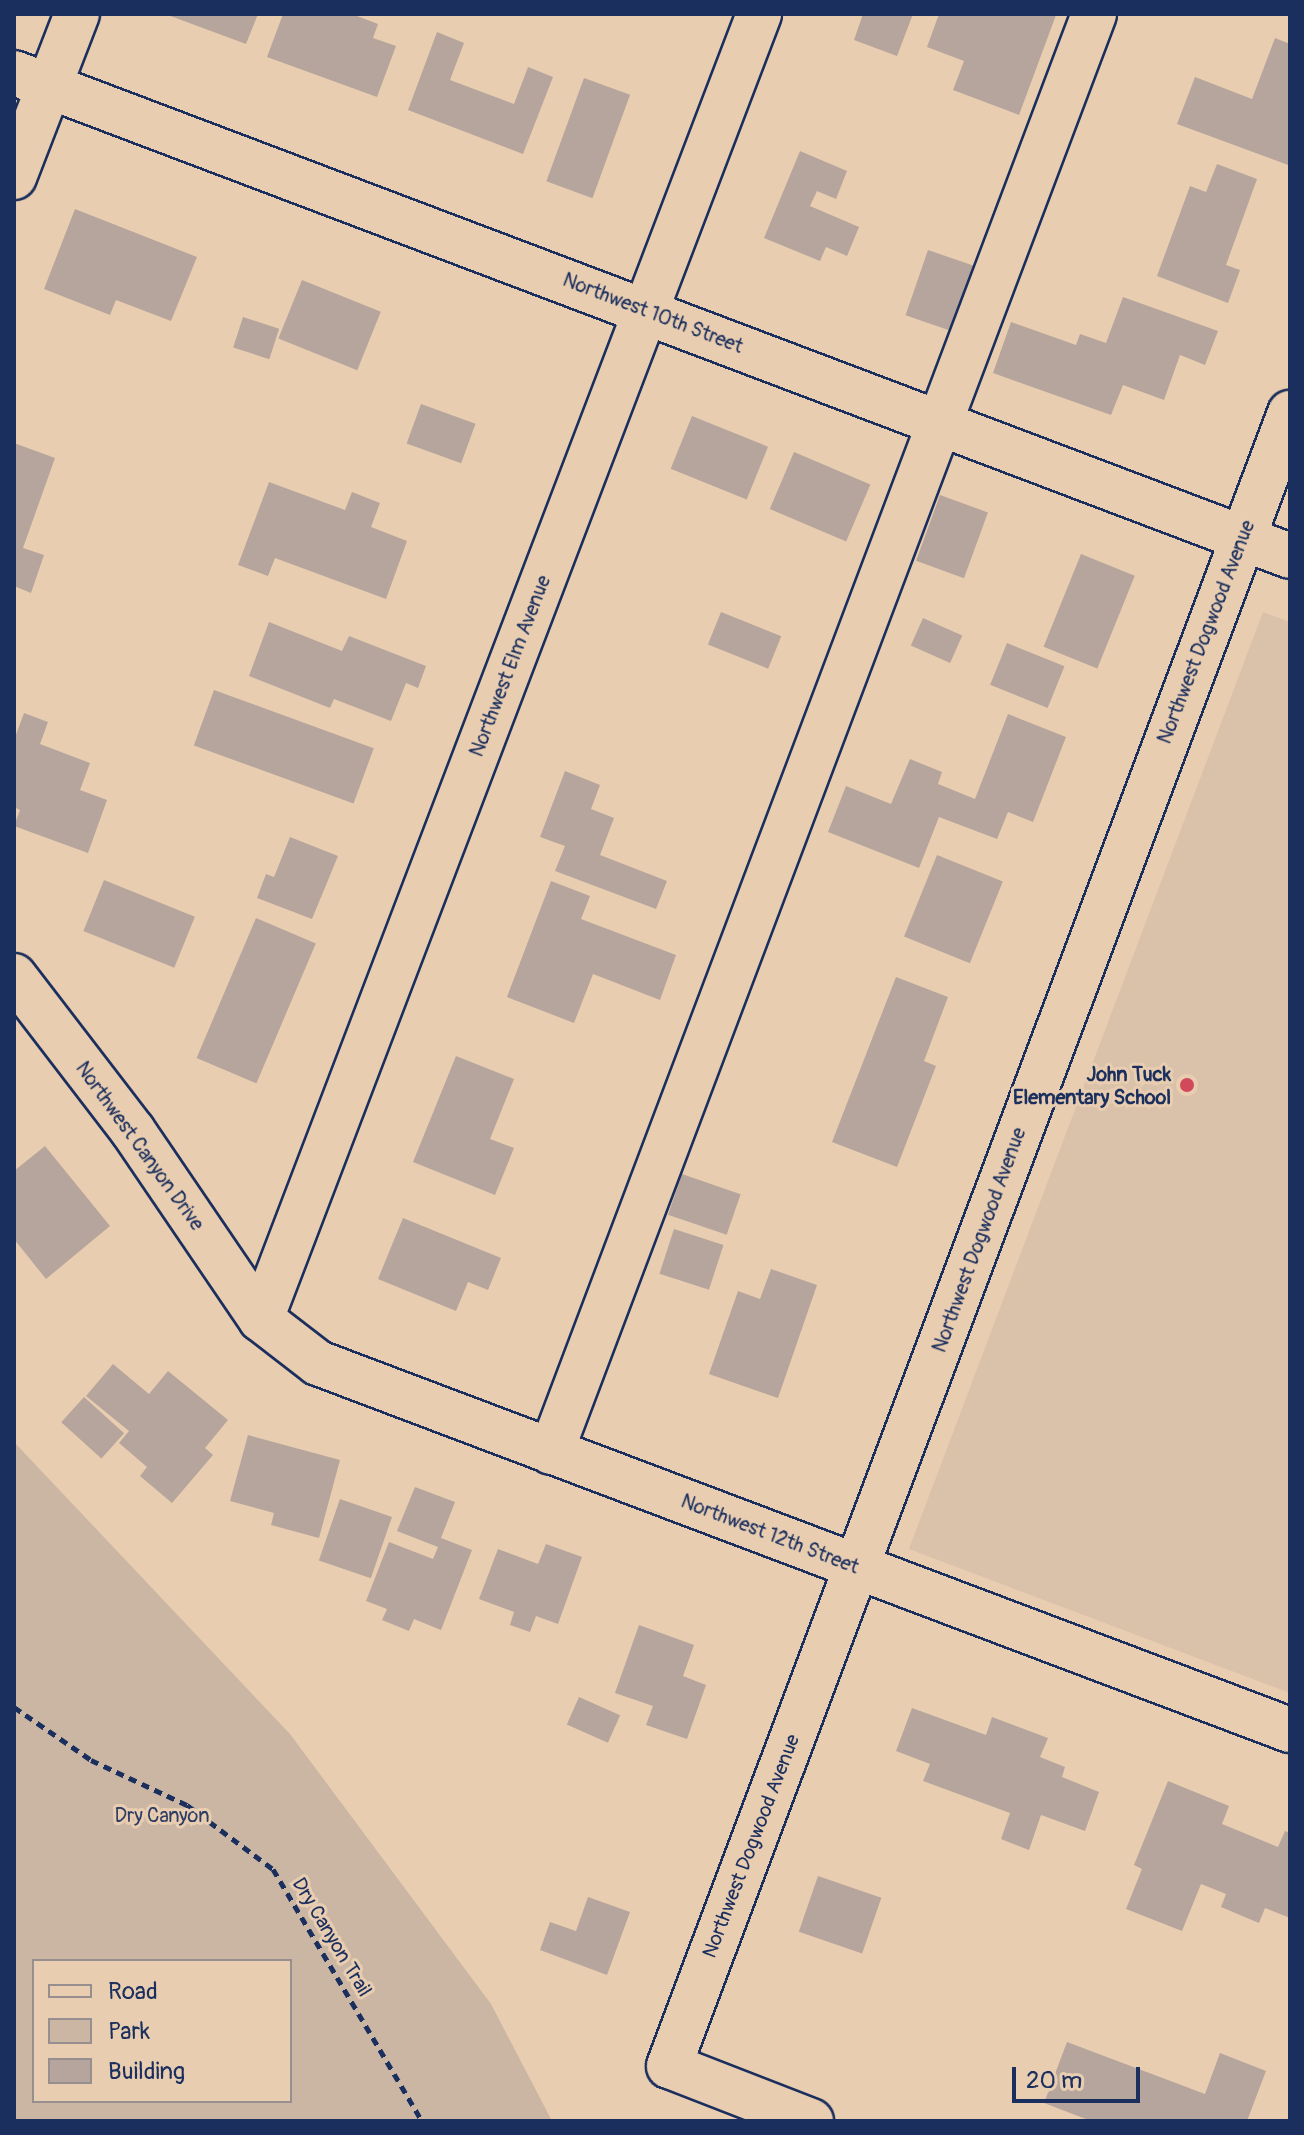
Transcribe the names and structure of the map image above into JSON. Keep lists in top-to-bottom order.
{
  "streets": {
    "street": [
      "Northwest 10th Street",
      "Northwest Dogwood Avenue",
      "Northwest Elm Avenue",
      "Northwest Canyon Drive",
      "Northwest 12th Street"
    ],
    "path": ["Dry Canyon Trail"]
  },
  "crossings": [
    ["Northwest 10th Street", "Northwest Dogwood Avenue"],
    ["Northwest 10th Street", "Northwest Elm Avenue"],
    ["Northwest Dogwood Avenue", "Northwest 12th Street"],
    ["Northwest Elm Avenue", "Northwest Canyon Drive"],
    ["Northwest Elm Avenue", "Northwest 12th Street"],
    ["Northwest Canyon Drive", "Northwest 12th Street"]
  ],
  "parks": ["Dry Canyon"],
  "places": ["John Tuck Elementary School"],
  "legend": ["Road", "Park", "Building"],
  "scale_bar": "20 m"
}
